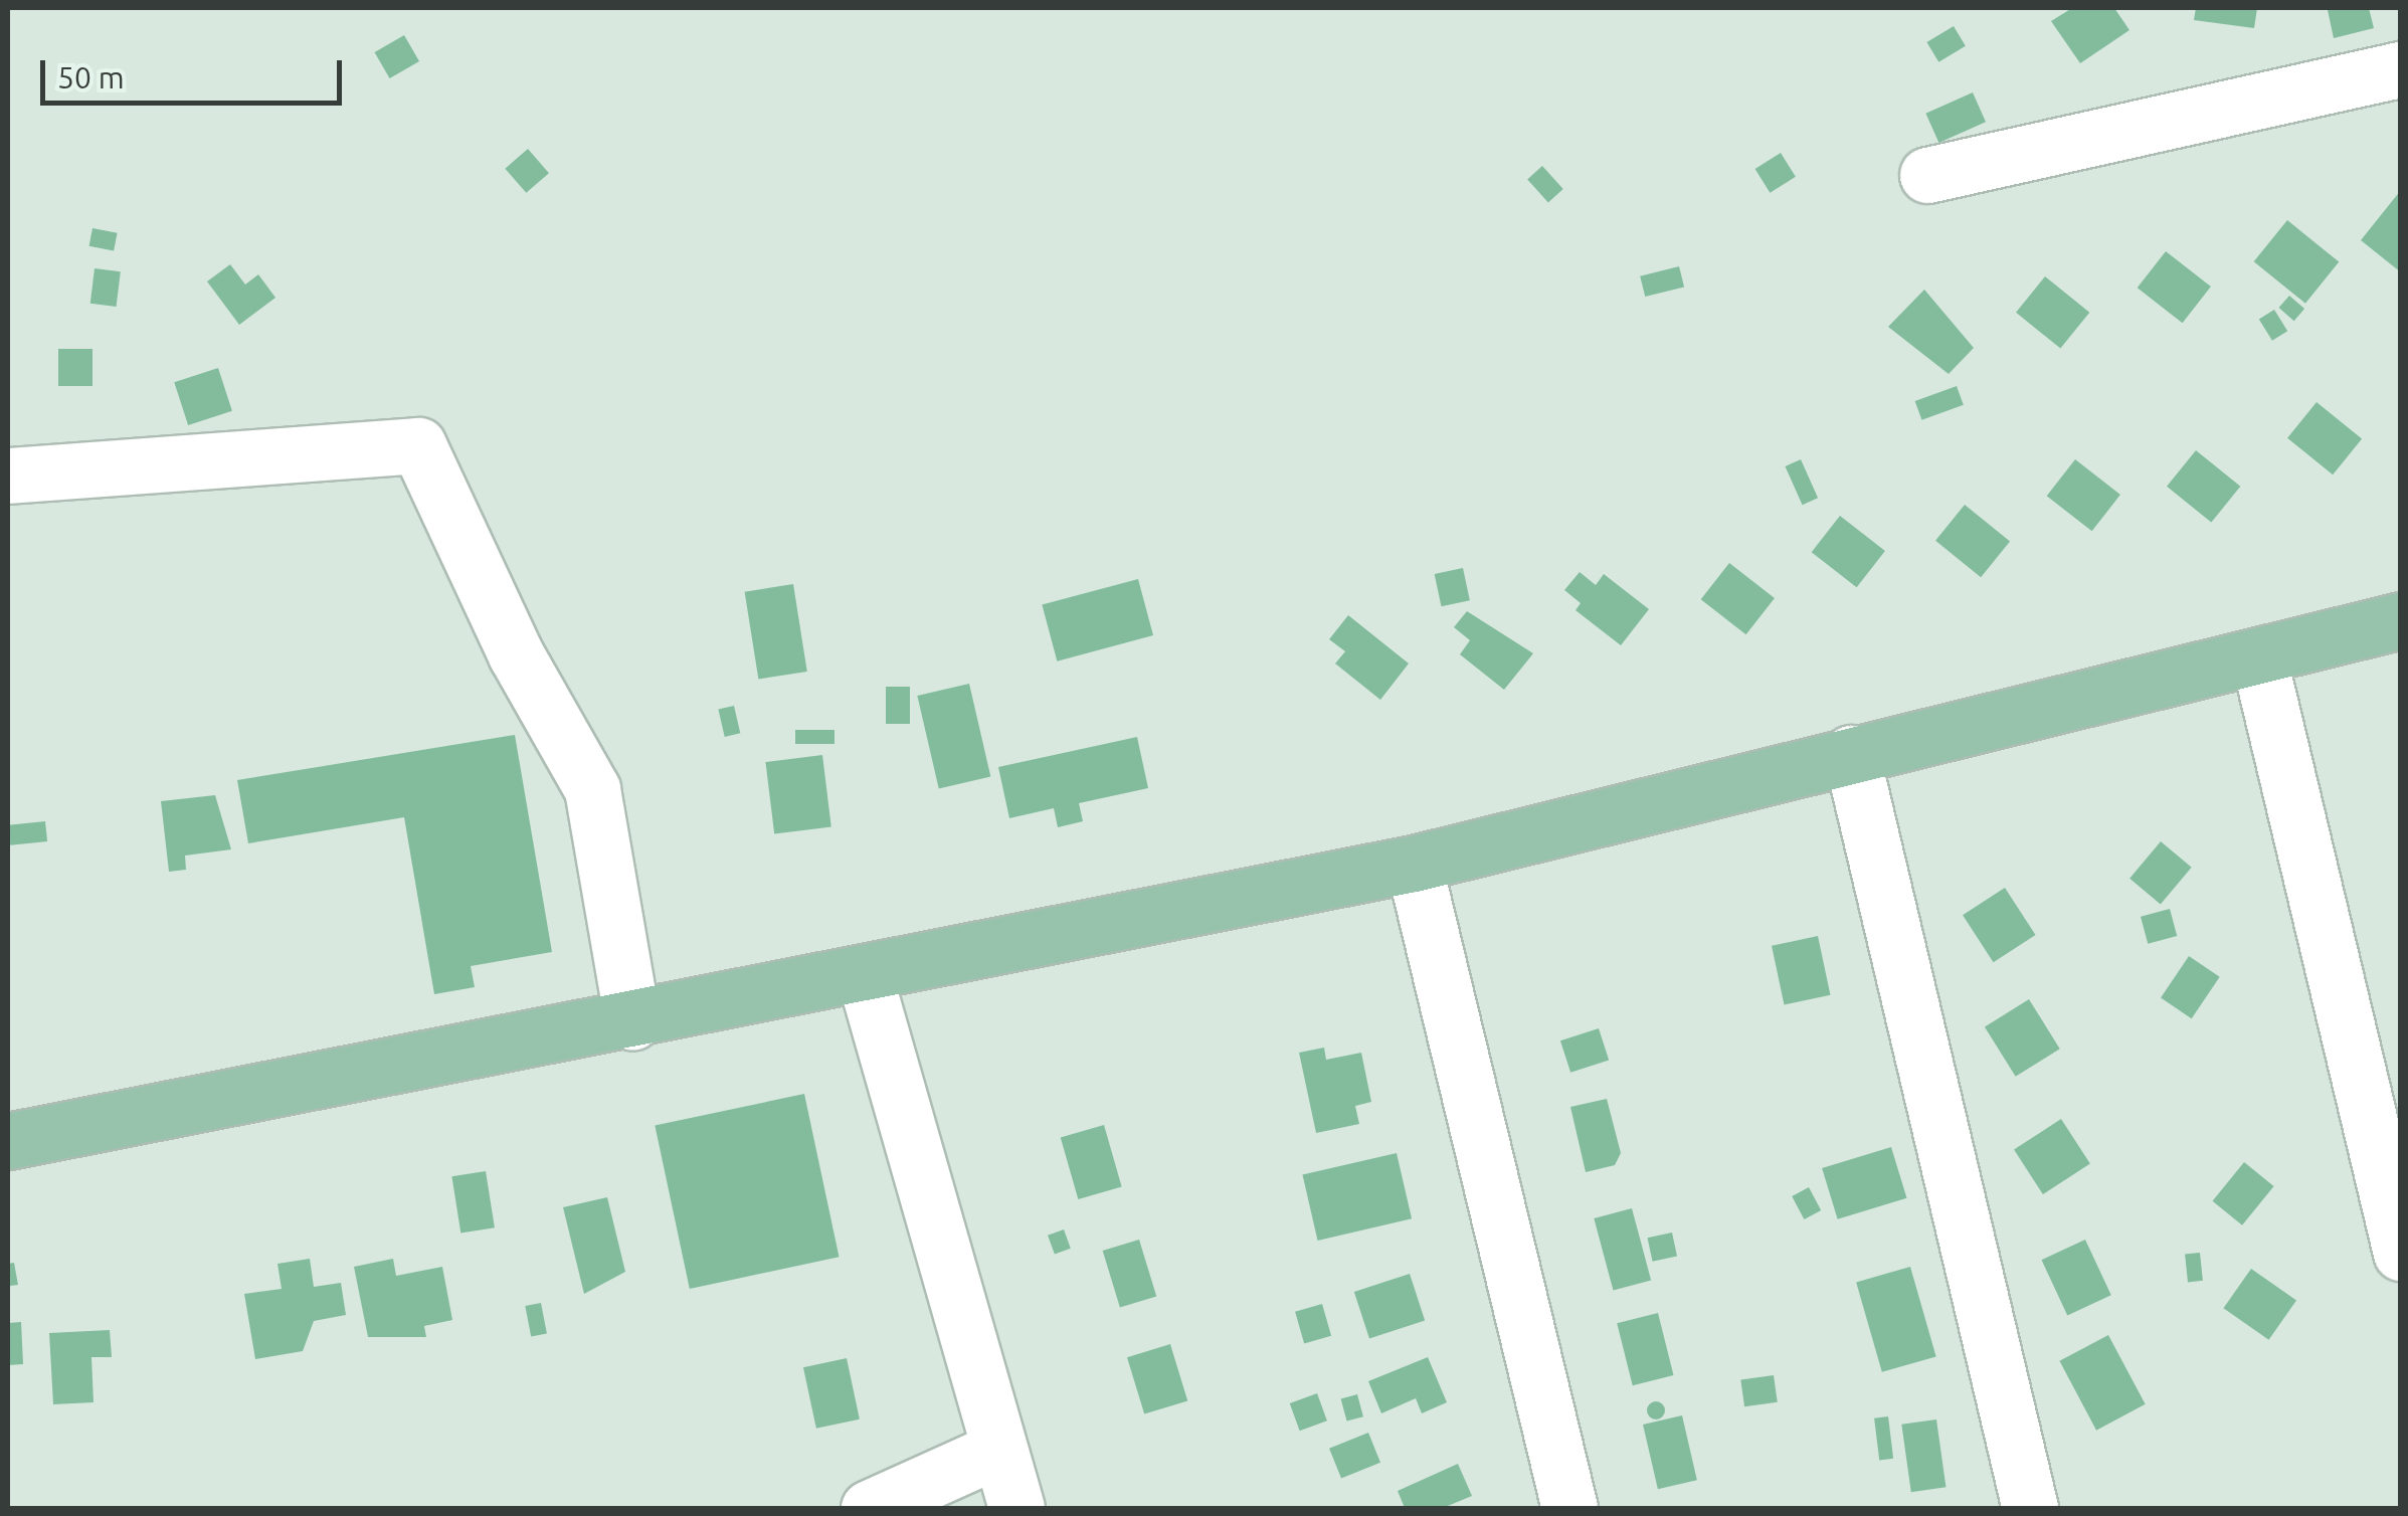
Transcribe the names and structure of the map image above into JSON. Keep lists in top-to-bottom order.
{
  "scale_bar": "50 m"
}
